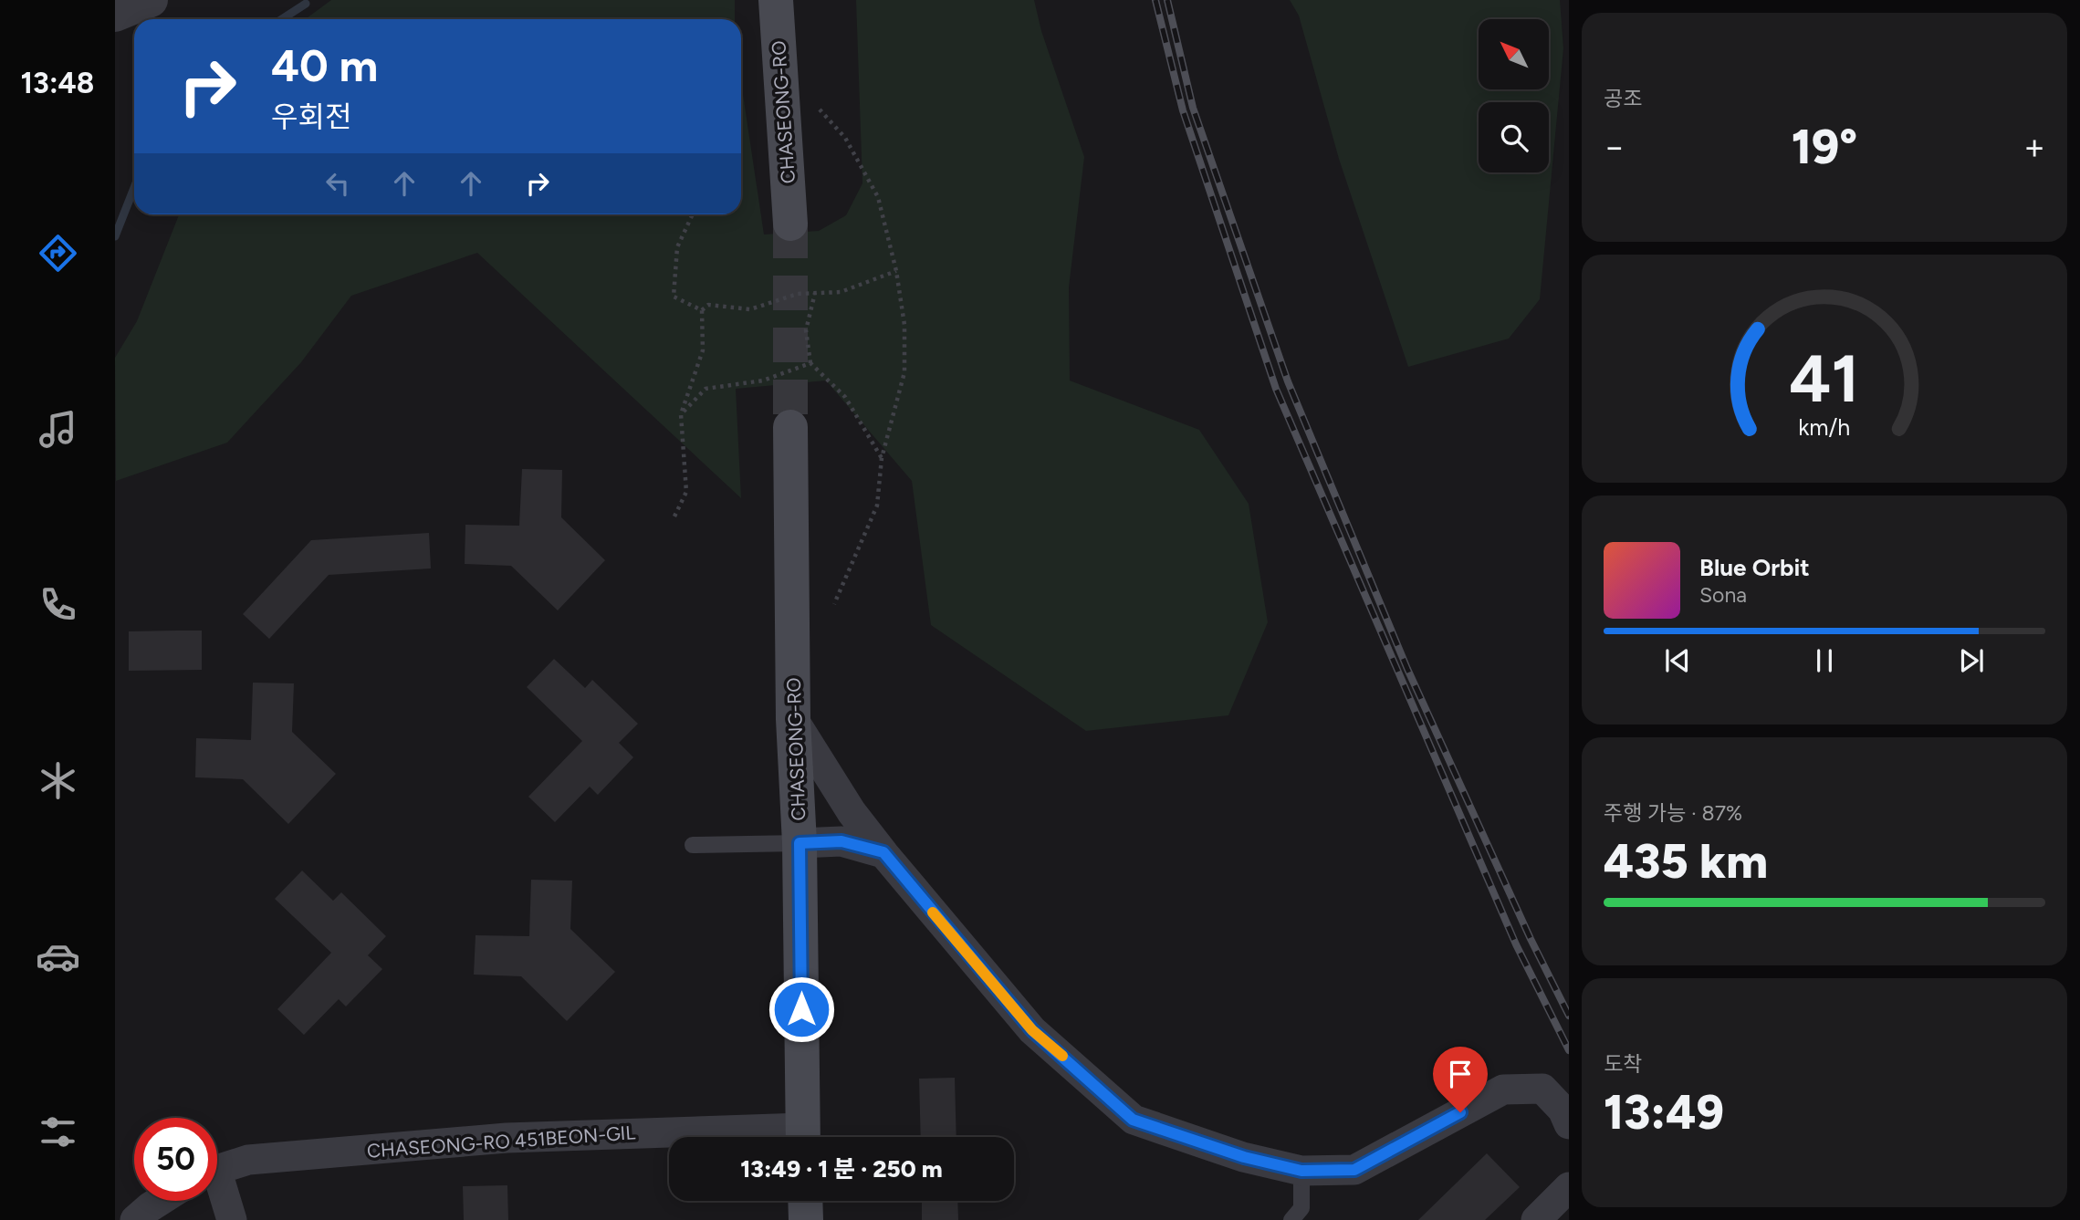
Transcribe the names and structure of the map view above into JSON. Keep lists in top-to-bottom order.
{
  "streets": {
    "main road": ["CHASEONG-RO"],
    "street": ["CHASEONG-RO 451BEON-GIL"]
  },
  "north": "top left",
  "page": {
    "tabs": "13:48",
    "tile": [
      "공조",
      ["주행 가능 · 87%", "435 km"],
      ["도착", "13:49"]
    ],
    "turn": ["40 m", "우회전"],
    "heat": ["−", "19°", "+"],
    "song": ["Blue Orbit", "Sona"],
    "limit": "50",
    "trip": "13:49 · 1 분 · 250 m",
    "gauge": ["41", "km/h"]
  }
}
